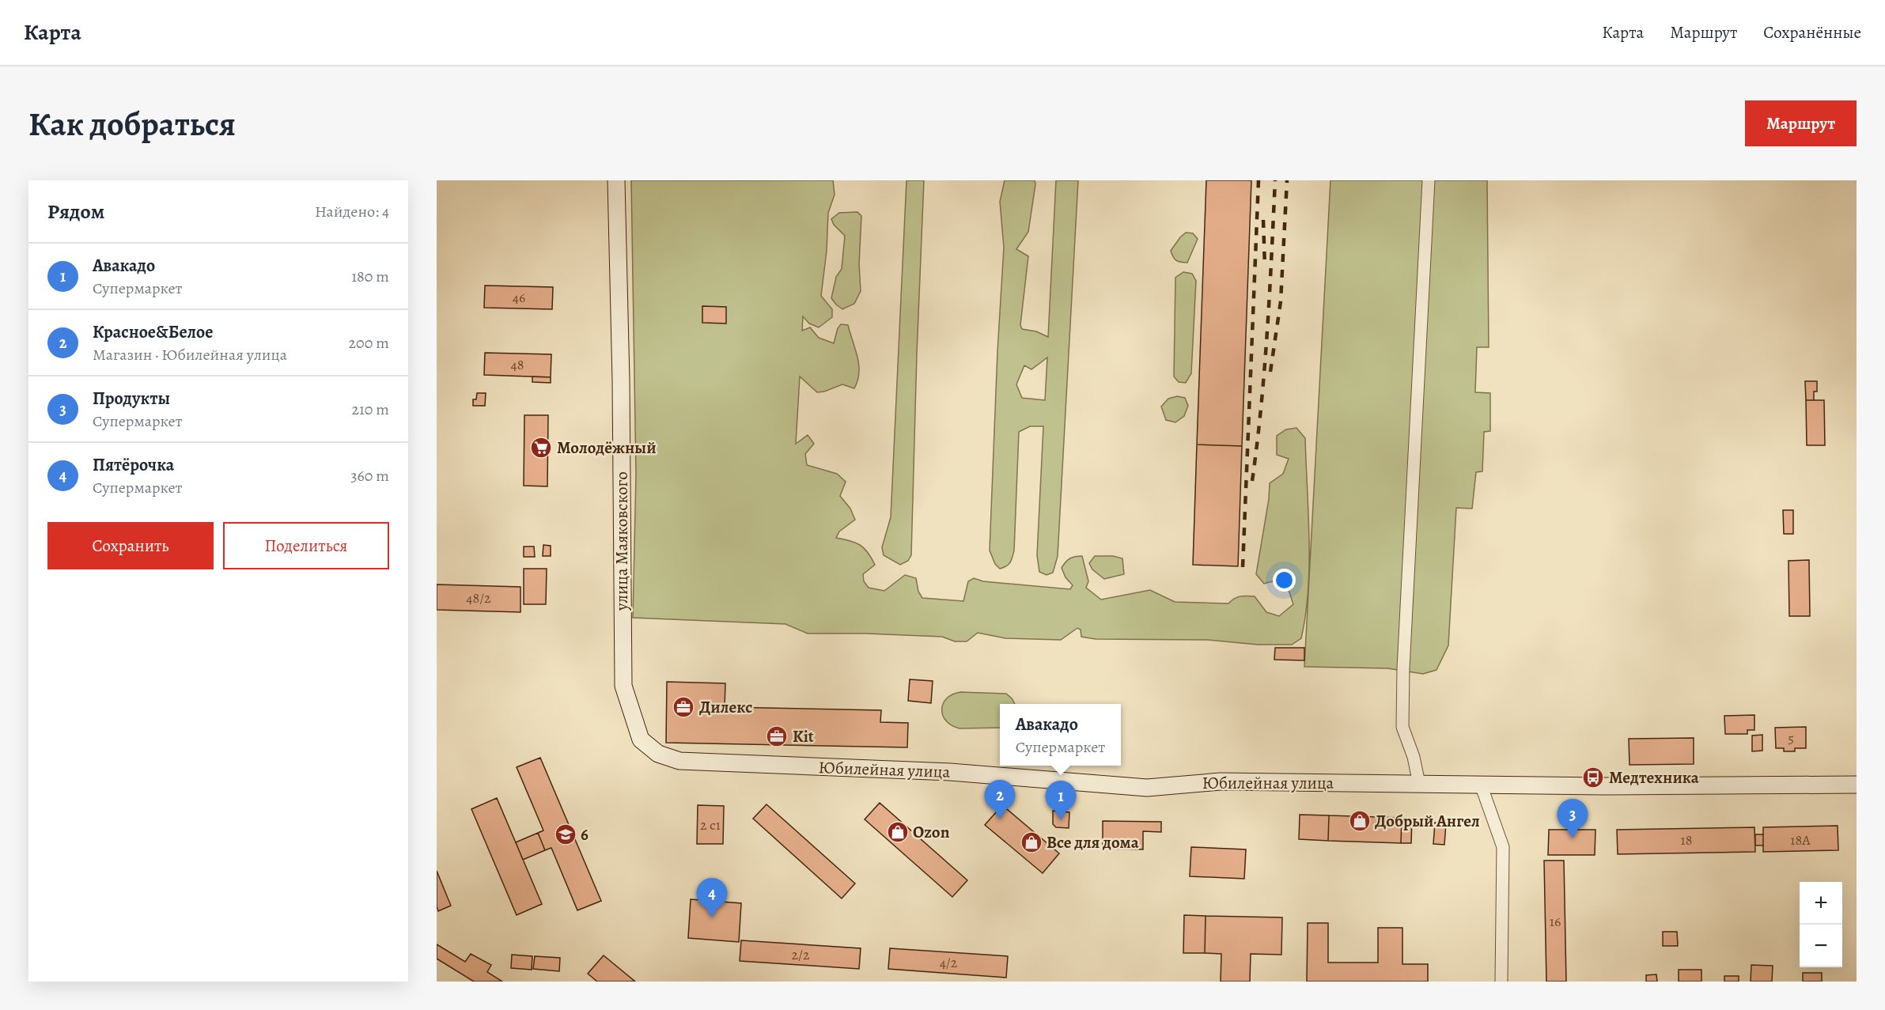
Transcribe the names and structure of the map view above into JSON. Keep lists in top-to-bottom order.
{
  "streets": {
    "street": ["улица Маяковского", "Юбилейная улица"]
  },
  "crossings": [
    ["улица Маяковского", "Юбилейная улица"]
  ],
  "places": {
    "supermarket": ["Молодёжный"],
    "office": ["Дилекс", "Kit"],
    "bus stop": ["Медтехника"],
    "shop": ["Добрый Ангел", "Ozon", "Все для дома"],
    "school or university": ["6"]
  },
  "house_numbers": [
    "46",
    "48",
    "48/2",
    "5",
    "2 с1",
    "18",
    "18А",
    "16",
    "2/2",
    "4/2"
  ],
  "page": {
    "header": "Карта",
    "nav": ["Карта", "Маршрут", "Сохранённые"],
    "buttons": [
      "Маршрут",
      ["Сохранить", "Поделиться"]
    ],
    "title": "Как добраться",
    "heading": ["Рядом", "Найдено: 4"],
    "list": [
      {
        "mark": "1",
        "name": "Авакадо",
        "note": "Супермаркет",
        "value": "180 m"
      },
      {
        "mark": "2",
        "name": "Красное&Белое",
        "note": "Магазин · Юбилейная улица",
        "value": "200 m"
      },
      {
        "mark": "3",
        "name": "Продукты",
        "note": "Супермаркет",
        "value": "210 m"
      },
      {
        "mark": "4",
        "name": "Пятёрочка",
        "note": "Супермаркет",
        "value": "360 m"
      }
    ],
    "popup": ["Авакадо", "Супермаркет"],
    "pins": [
      "2",
      "1",
      "3",
      "4"
    ],
    "map_buttons": ["+", "−"]
  }
}
